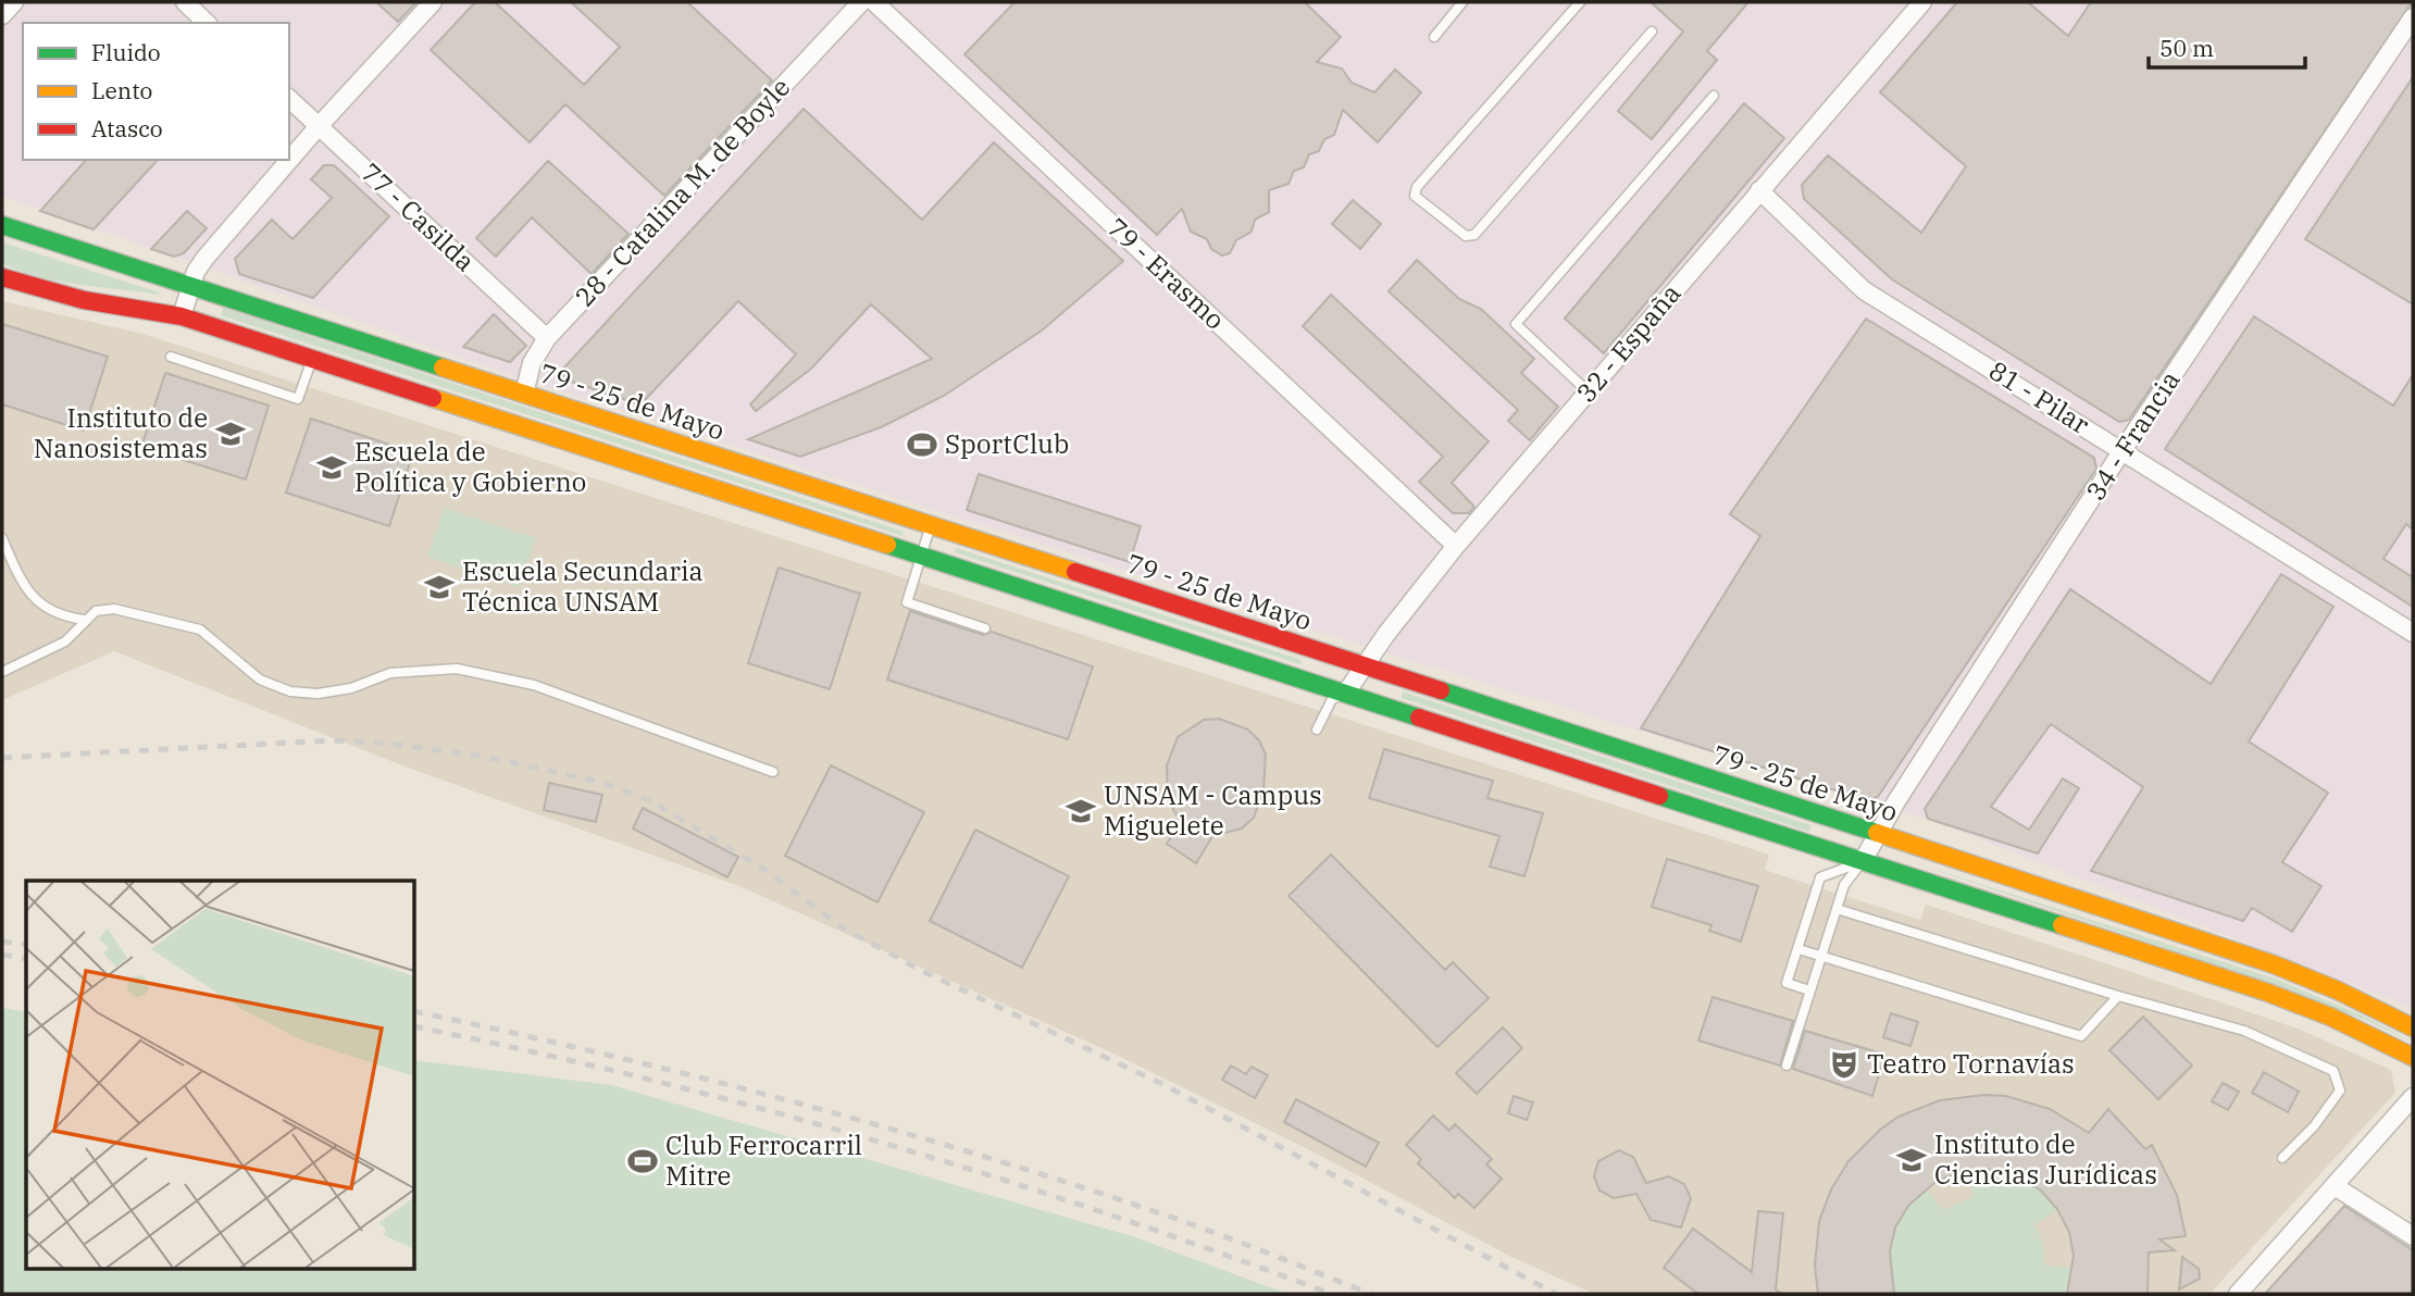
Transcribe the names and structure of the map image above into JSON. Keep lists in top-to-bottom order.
{
  "streets": {
    "main road": ["79 - 25 de Mayo"],
    "street": [
      "28 - Catalina M. de Boyle",
      "77 - Casilda",
      "79 - Erasmo",
      "32 - España",
      "81 - Pilar",
      "34 - Francia"
    ]
  },
  "crossings": [
    ["28 - Catalina M. de Boyle", "77 - Casilda"],
    ["28 - Catalina M. de Boyle", "79 - 25 de Mayo"],
    ["79 - Erasmo", "32 - España"],
    ["32 - España", "81 - Pilar"],
    ["32 - España", "79 - 25 de Mayo"],
    ["81 - Pilar", "34 - Francia"],
    ["79 - 25 de Mayo", "34 - Francia"]
  ],
  "places": {
    "school or university": [
      "Instituto de Nanosistemas",
      "Escuela de Política y Gobierno",
      "Escuela Secundaria Técnica UNSAM",
      "UNSAM - Campus Miguelete",
      "Instituto de Ciencias Jurídicas"
    ],
    "sports": ["SportClub", "Club Ferrocarril Mitre"],
    "theatre": ["Teatro Tornavías"]
  },
  "legend": ["Fluido", "Lento", "Atasco"],
  "scale_bar": "50 m"
}
